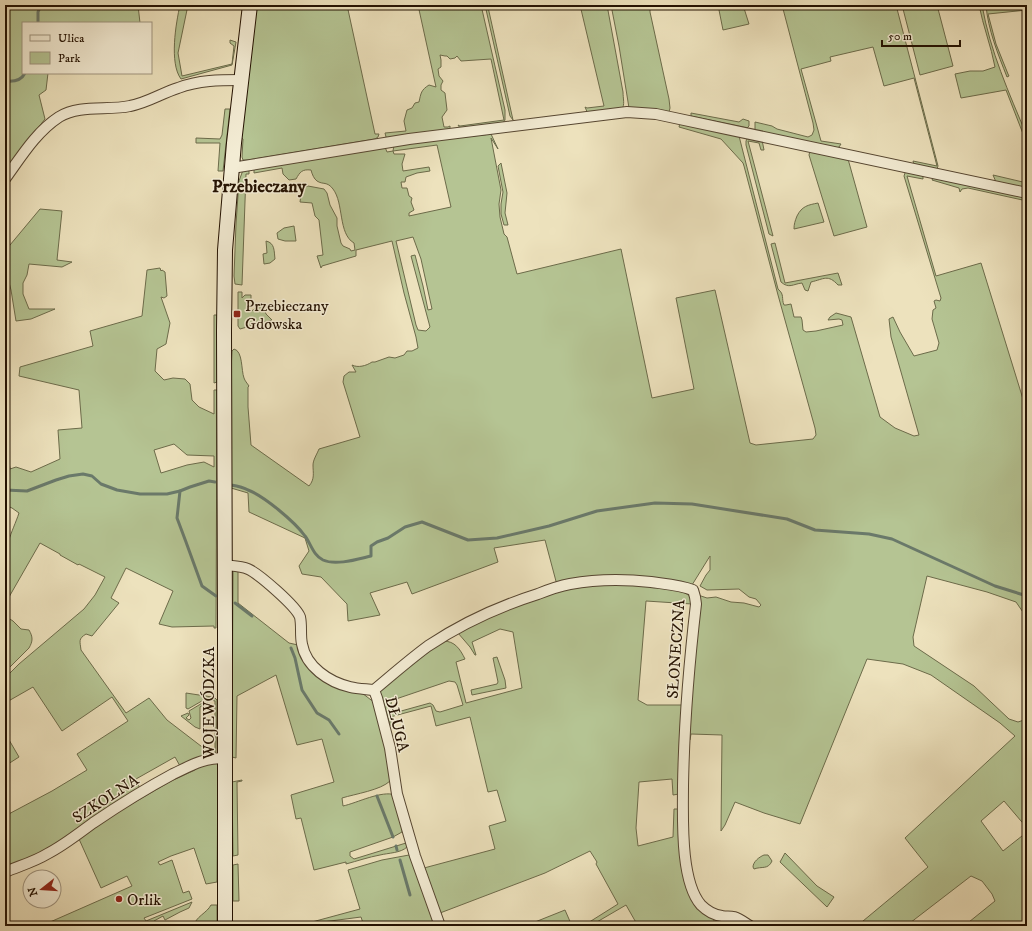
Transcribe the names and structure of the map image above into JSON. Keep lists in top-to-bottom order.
{
  "streets": {
    "main road": ["WOJEWÓDZKA"],
    "street": ["SŁONECZNA", "DŁUGA", "SZKOLNA"]
  },
  "crossings": [
    ["SŁONECZNA", "DŁUGA"],
    ["WOJEWÓDZKA", "DŁUGA"],
    ["WOJEWÓDZKA", "SZKOLNA"]
  ],
  "districts": ["Przebieczany"],
  "places": {
    "transit": ["Przebieczany Gdowska"],
    "other": ["Orlik"]
  },
  "legend": ["Ulica", "Park"],
  "scale_bar": "50 m",
  "north": "left"
}
